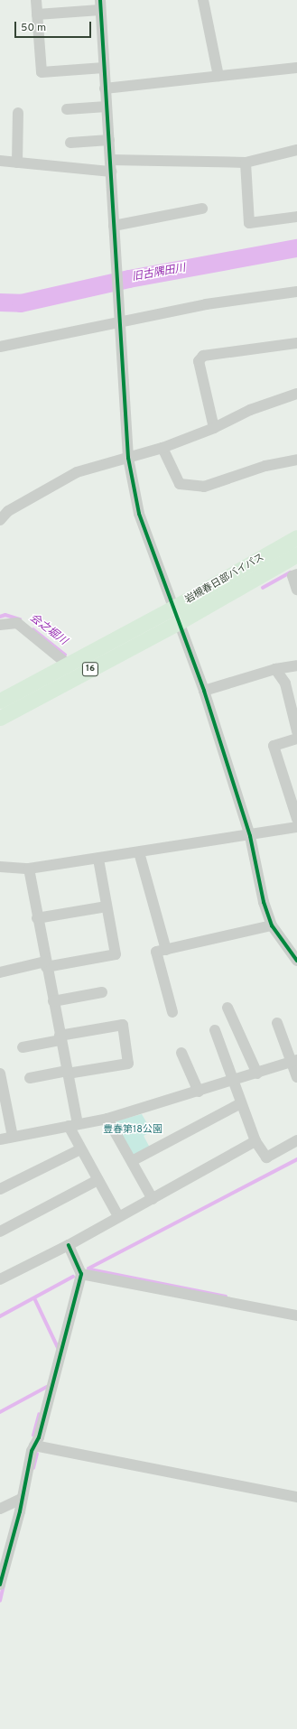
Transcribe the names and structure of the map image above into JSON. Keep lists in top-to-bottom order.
{
  "streets": {
    "highway": ["岩槻春日部バイパス", "16"]
  },
  "water": ["旧古隅田川", "会之堀川"],
  "parks": ["豊春第18公園"],
  "scale_bar": "50 m"
}
